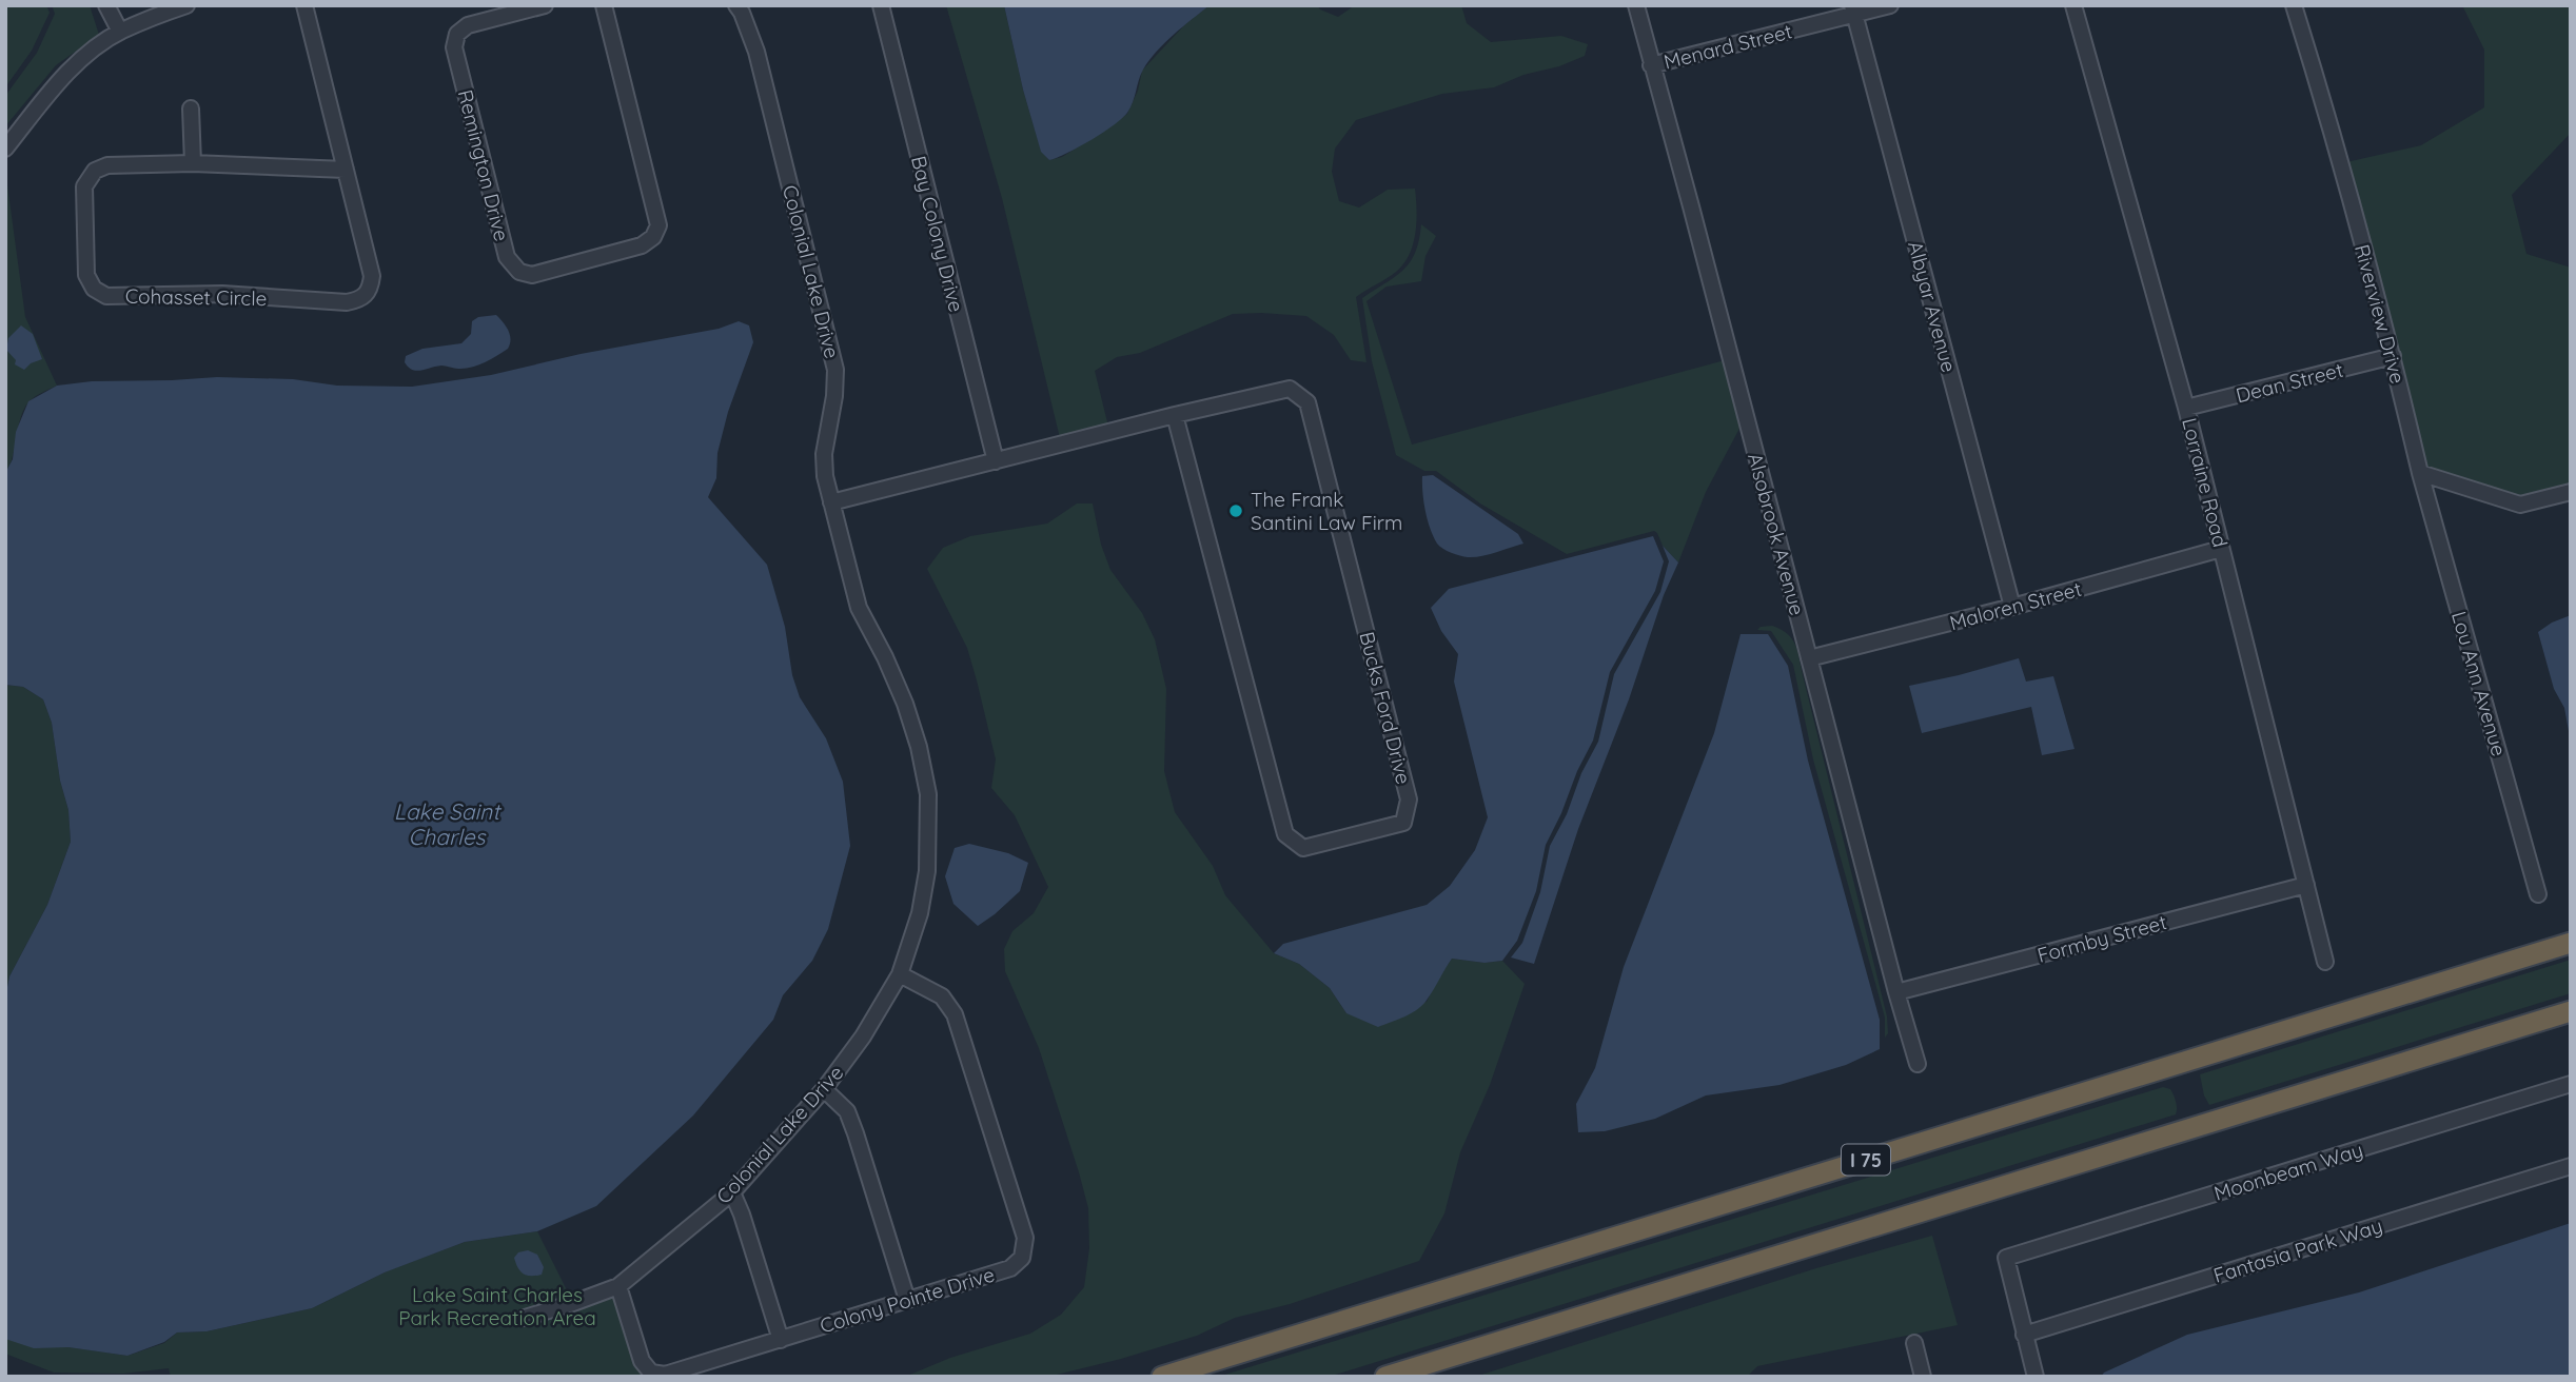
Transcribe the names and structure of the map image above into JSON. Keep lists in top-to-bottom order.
{
  "streets": {
    "highway": ["I 75"],
    "street": [
      "Menard Street",
      "Remington Drive",
      "Bay Colony Drive",
      "Colonial Lake Drive",
      "Cohasset Circle",
      "Albyar Avenue",
      "Riverview Drive",
      "Dean Street",
      "Lorraine Road",
      "Alsobrook Avenue",
      "Maloren Street",
      "Lou Ann Avenue",
      "Bucks Ford Drive",
      "Formby Street",
      "Moonbeam Way",
      "Fantasia Park Way",
      "Colony Pointe Drive"
    ]
  },
  "crossings": [
    ["Menard Street", "Albyar Avenue"],
    ["Menard Street", "Alsobrook Avenue"],
    ["Bay Colony Drive", "Bucks Ford Drive"],
    ["Colonial Lake Drive", "Bucks Ford Drive"],
    ["Colonial Lake Drive", "Colony Pointe Drive"],
    ["Albyar Avenue", "Maloren Street"],
    ["Riverview Drive", "Dean Street"],
    ["Riverview Drive", "Lou Ann Avenue"],
    ["Dean Street", "Lorraine Road"],
    ["Lorraine Road", "Maloren Street"],
    ["Lorraine Road", "Formby Street"],
    ["Alsobrook Avenue", "Maloren Street"],
    ["Alsobrook Avenue", "Formby Street"],
    ["Moonbeam Way", "Fantasia Park Way"]
  ],
  "water": ["Lake Saint Charles"],
  "parks": ["Lake Saint Charles Park Recreation Area"],
  "places": ["The Frank Santini Law Firm"]
}
